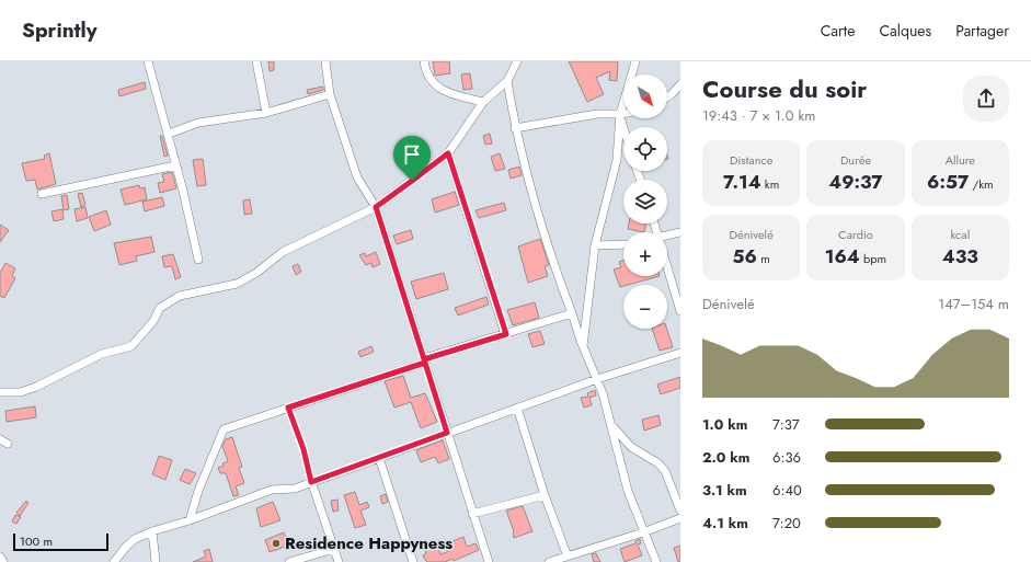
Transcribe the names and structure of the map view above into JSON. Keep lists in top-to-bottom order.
{
  "places": ["Residence Happyness"],
  "scale_bar": "100 m",
  "north": "bottom right",
  "page": {
    "header": "Sprintly",
    "nav": ["Carte", "Calques", "Partager"],
    "heading": ["Course du soir", "19:43 · 7 × 1.0 km"],
    "map_buttons": ["+", "−"],
    "stats": [
      ["Distance", "7.14 km"],
      ["Durée", "49:37"],
      ["Allure", "6:57 /km"],
      ["Dénivelé", "56 m"],
      ["Cardio", "164 bpm"],
      ["kcal", "433"]
    ],
    "chart": ["Dénivelé", "147–154 m"],
    "list": [
      {
        "name": "1.0 km",
        "note": "7:37"
      },
      {
        "name": "2.0 km",
        "note": "6:36"
      },
      {
        "name": "3.1 km",
        "note": "6:40"
      },
      {
        "name": "4.1 km",
        "note": "7:20"
      }
    ],
    "scale": "100 m"
  }
}
